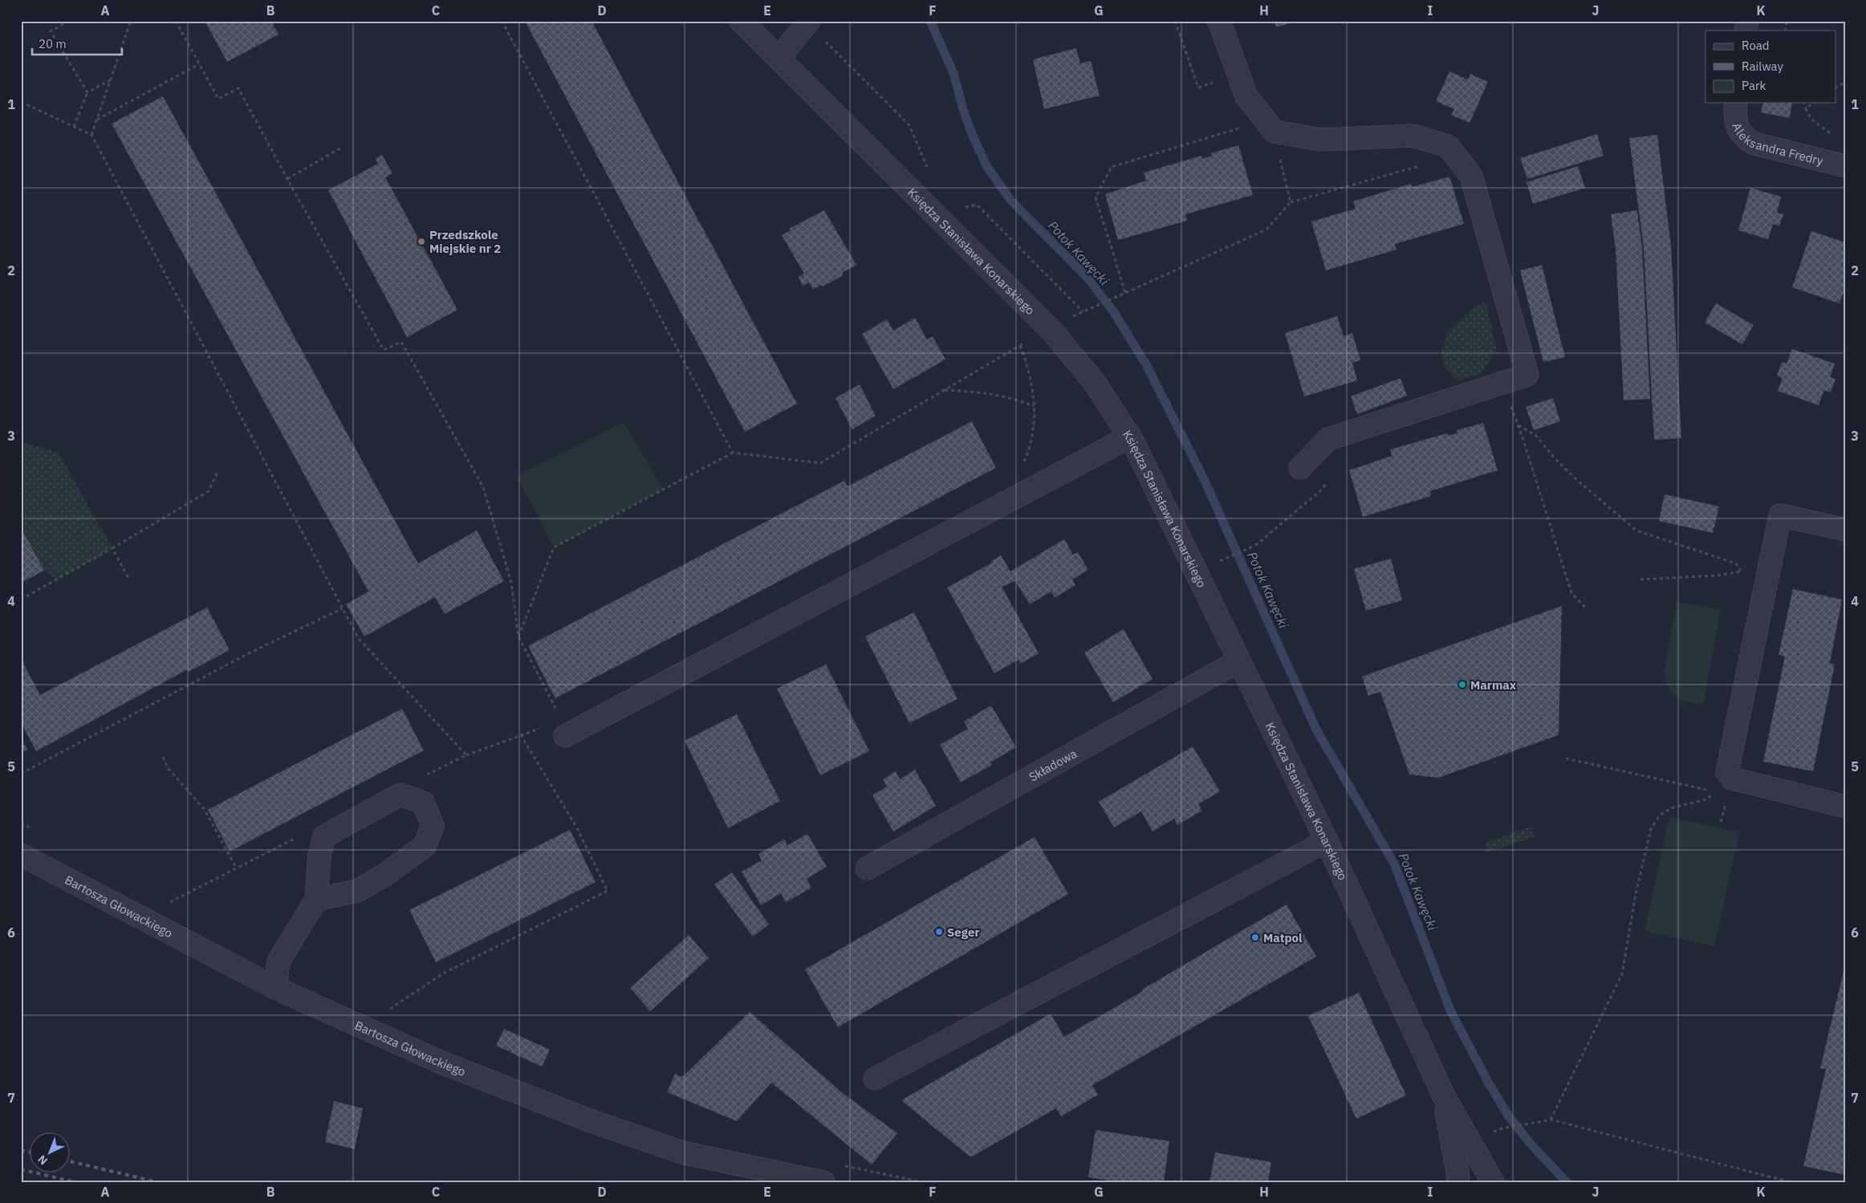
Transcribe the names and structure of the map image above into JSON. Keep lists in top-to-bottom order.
{
  "streets": {
    "street": [
      "Aleksandra Fredry",
      "Księdza Stanisława Konarskiego",
      "Składowa",
      "Bartosza Głowackiego"
    ]
  },
  "crossings": [
    ["Księdza Stanisława Konarskiego", "Składowa"]
  ],
  "water": ["Potok Kawęcki"],
  "places": [
    "Przedszkole Miejskie nr 2",
    "Marmax",
    "Seger",
    "Matpol"
  ],
  "legend": ["Road", "Railway", "Park"],
  "scale_bar": "20 m",
  "north": "bottom left",
  "grid": {
    "columns": [
      "A",
      "B",
      "C",
      "D",
      "E",
      "F",
      "G",
      "H",
      "I",
      "J",
      "K"
    ],
    "rows": [
      "1",
      "2",
      "3",
      "4",
      "5",
      "6",
      "7"
    ]
  }
}
